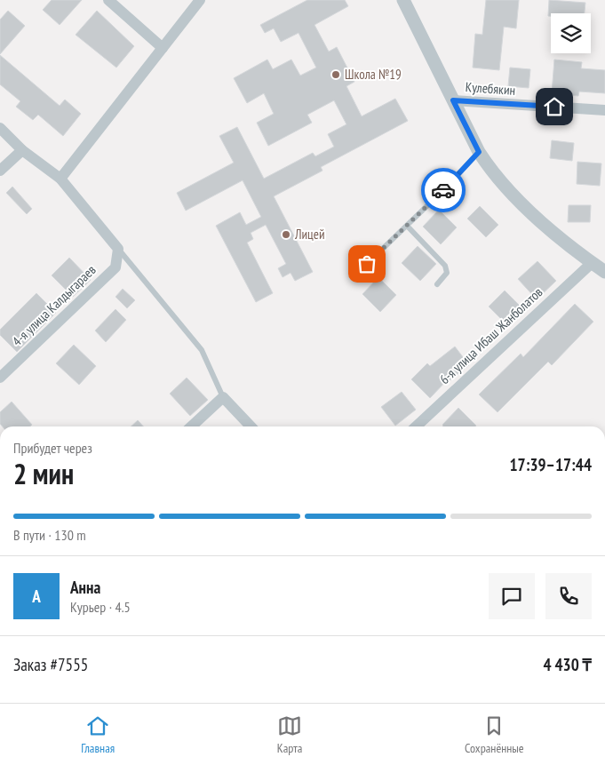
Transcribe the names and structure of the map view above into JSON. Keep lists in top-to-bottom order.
{
  "streets": {
    "street": ["Кулебякин", "4-я улица Калдыгараев", "6-я улица Ибаш Жанболатов"]
  },
  "places": ["Школа №19", "Лицей"],
  "page": {
    "heading": ["2 мин", "Прибудет через", "17:39–17:44"],
    "panel": [
      "Анна",
      "Курьер · 4.5",
      "Заказ #7555",
      "4 430 ₸"
    ],
    "bar": "В пути · 130 m",
    "round": "А",
    "tabs": ["Главная", "Карта", "Сохранённые"]
  }
}
